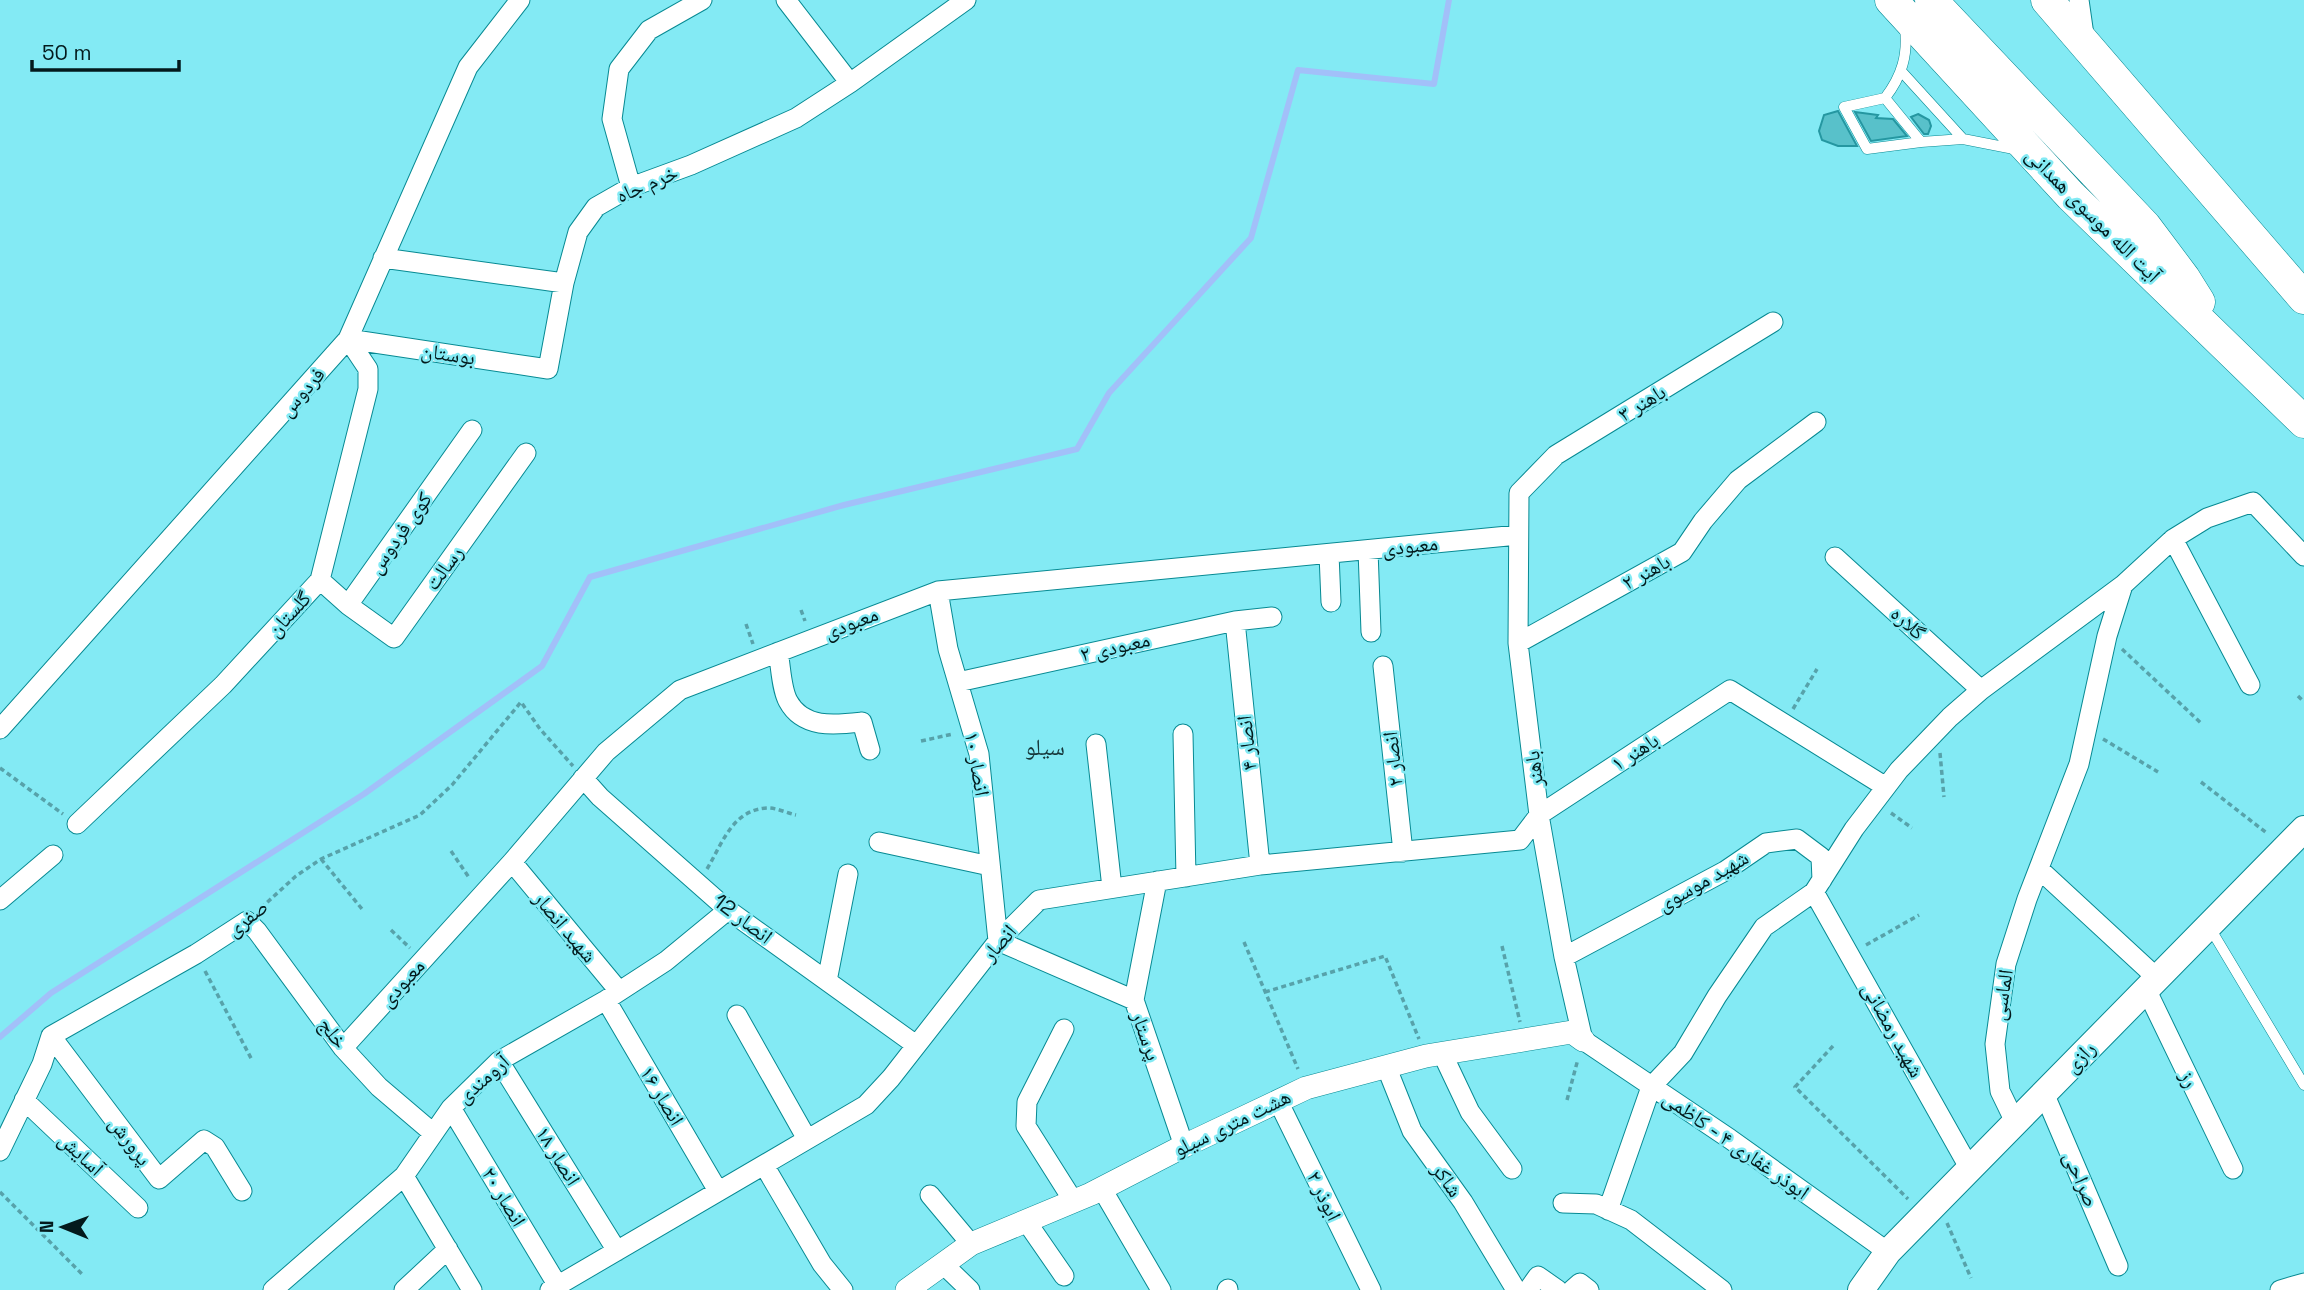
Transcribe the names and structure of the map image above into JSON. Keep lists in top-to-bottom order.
{
  "streets": {
    "highway": ["آیت الله موسوی همدانی"],
    "main road": ["رازی"],
    "street": [
      "خرم جاه",
      "بوستان",
      "فردوس",
      "باهنر ۳",
      "کوی فردوس",
      "معبودی",
      "رسالت",
      "باهنر ۲",
      "گلستان",
      "گلاره",
      "معبودی ۲",
      "انصار ۴",
      "باهنر ۱",
      "انصار ۲",
      "انصار ۱۰",
      "باهنر",
      "شهید موسوی",
      "صفری",
      "انصار 12",
      "شهید انصار",
      "انصار",
      "الماسی",
      "شهید رمضانی",
      "خلج",
      "پرستار",
      "آرومندی",
      "رز",
      "انصار ۱۶",
      "هشت متری سیلو",
      "پرورش",
      "ابوذر غفاری ۴ - کاظمی",
      "آسایش",
      "انصار ۱۸",
      "صراحی",
      "شاکر",
      "ابوذر ۲",
      "انصار ۲۰"
    ]
  },
  "crossings": [
    ["خرم جاه", "بوستان"],
    ["بوستان", "فردوس"],
    ["بوستان", "گلستان"],
    ["فردوس", "گلستان"],
    ["باهنر ۳", "باهنر"],
    ["کوی فردوس", "رسالت"],
    ["معبودی", "انصار ۱۰"],
    ["معبودی", "باهنر"],
    ["معبودی", "صفری"],
    ["معبودی", "انصار 12"],
    ["معبودی", "شهید انصار"],
    ["معبودی", "خلج"],
    ["باهنر ۲", "باهنر"],
    ["معبودی ۲", "انصار ۴"],
    ["معبودی ۲", "انصار ۱۰"],
    ["انصار ۴", "انصار"],
    ["باهنر ۱", "باهنر"],
    ["باهنر ۱", "انصار"],
    ["انصار ۲", "انصار"],
    ["انصار ۱۰", "انصار"],
    ["باهنر", "شهید موسوی"],
    ["باهنر", "انصار"],
    ["باهنر", "هشت متری سیلو"],
    ["باهنر", "ابوذر غفاری ۴ - کاظمی"],
    ["شهید موسوی", "شهید رمضانی"],
    ["صفری", "انصار 12"],
    ["صفری", "خلج"],
    ["صفری", "پرورش"],
    ["انصار 12", "انصار"],
    ["انصار 12", "آرومندی"],
    ["شهید انصار", "آرومندی"],
    ["شهید انصار", "انصار ۱۶"],
    ["انصار", "پرستار"],
    ["انصار", "انصار ۱۶"],
    ["انصار", "انصار ۱۸"],
    ["انصار", "انصار ۲۰"],
    ["الماسی", "رازی"],
    ["شهید رمضانی", "رازی"],
    ["خلج", "آرومندی"],
    ["پرستار", "هشت متری سیلو"],
    ["رازی", "رز"],
    ["رازی", "ابوذر غفاری ۴ - کاظمی"],
    ["رازی", "صراحی"],
    ["آرومندی", "انصار ۱۶"],
    ["آرومندی", "انصار ۱۸"],
    ["آرومندی", "انصار ۲۰"],
    ["هشت متری سیلو", "ابوذر غفاری ۴ - کاظمی"],
    ["هشت متری سیلو", "شاکر"],
    ["هشت متری سیلو", "ابوذر ۲"]
  ],
  "districts": ["سیلو"],
  "scale_bar": "50 m",
  "north": "left"
}
